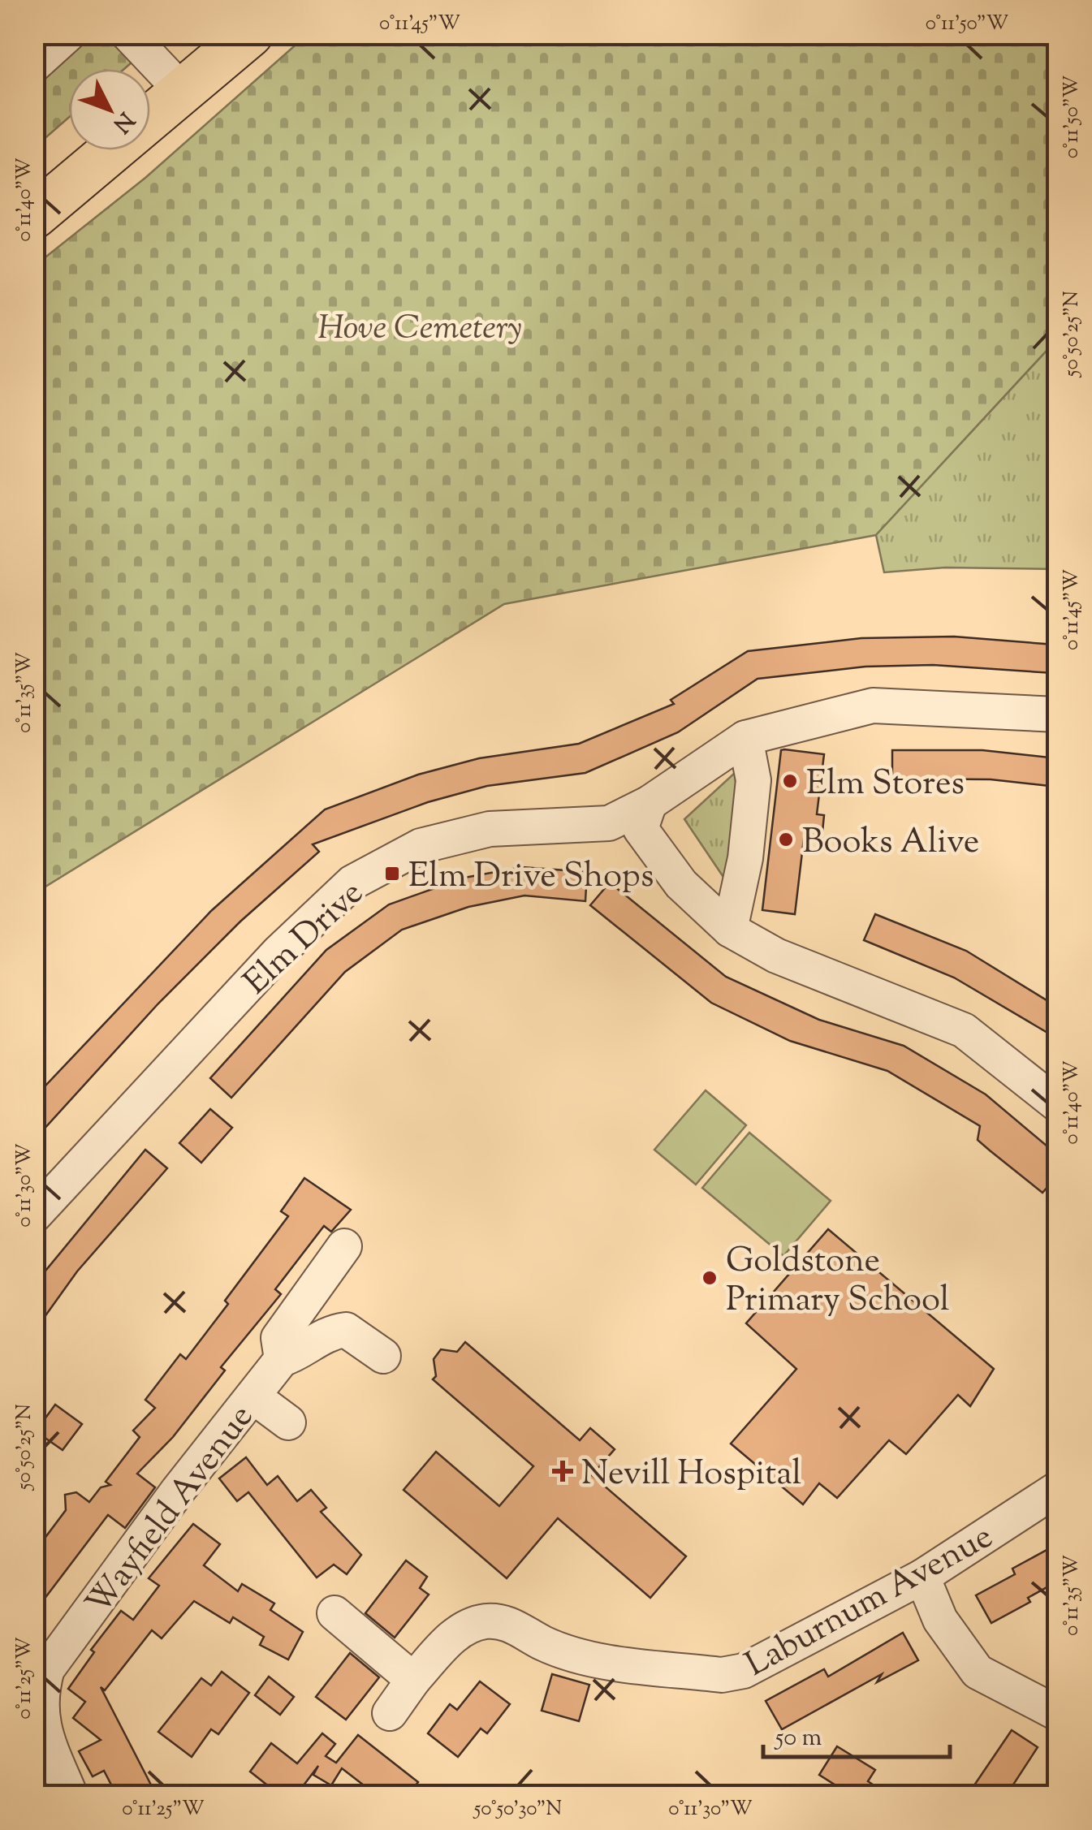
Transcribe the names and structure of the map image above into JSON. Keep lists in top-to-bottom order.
{
  "streets": {
    "street": ["Elm Drive", "Wayfield Avenue", "Laburnum Avenue"]
  },
  "parks": ["Hove Cemetery"],
  "places": {
    "other": ["Elm Stores", "Books Alive", "Goldstone Primary School"],
    "transit": ["Elm Drive Shops"],
    "health": ["Nevill Hospital"]
  },
  "scale_bar": "50 m",
  "north": "bottom right",
  "coordinates": [
    "0°11'45\"W",
    "0°11'50\"W",
    "0°11'40\"W",
    "50°50'25\"N",
    "0°11'35\"W",
    "0°11'30\"W",
    "0°11'25\"W",
    "50°50'30\"N"
  ]
}
